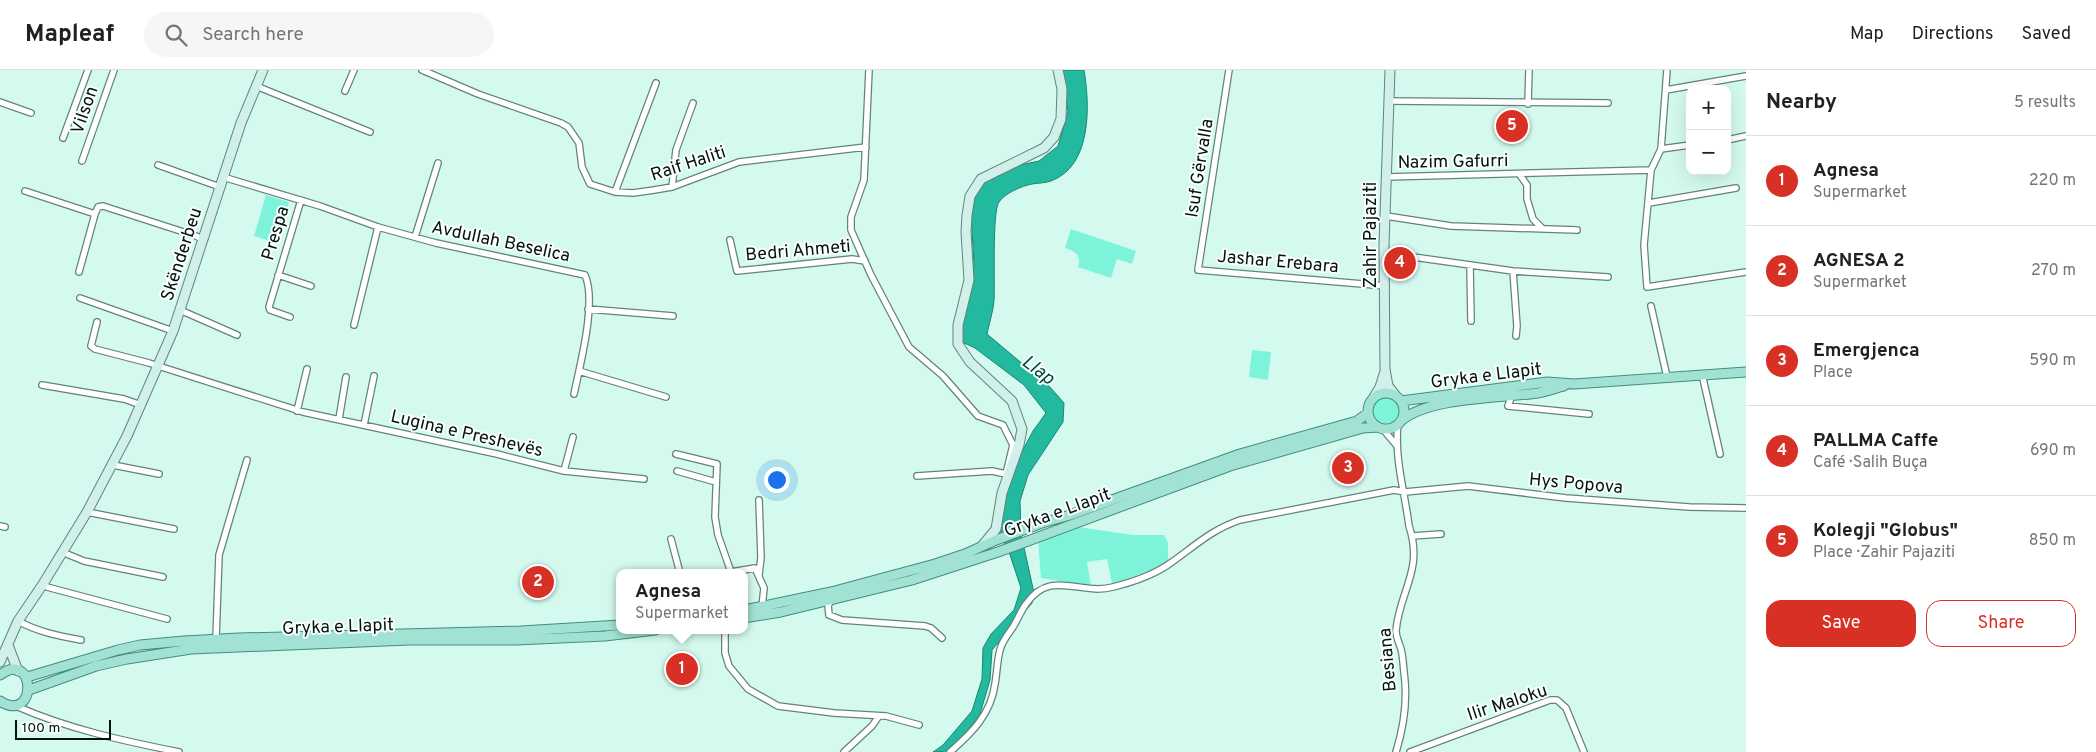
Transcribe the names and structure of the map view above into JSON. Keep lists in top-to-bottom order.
{
  "streets": {
    "main road": ["Zahir Pajaziti", "Skënderbeu", "Gryka e Llapit"],
    "street": [
      "Vilson",
      "Nazim Gafurri",
      "Raif Haliti",
      "Isuf Gërvalla",
      "Prespa",
      "Avdullah Beselica",
      "Bedri Ahmeti",
      "Jashar Erebara",
      "Lugina e Preshevës",
      "Hys Popova",
      "Besiana",
      "Ilir Maloku"
    ]
  },
  "crossings": [
    ["Nazim Gafurri", "Zahir Pajaziti"],
    ["Raif Haliti", "Bedri Ahmeti"],
    ["Isuf Gërvalla", "Jashar Erebara"],
    ["Prespa", "Avdullah Beselica"],
    ["Zahir Pajaziti", "Jashar Erebara"],
    ["Zahir Pajaziti", "Gryka e Llapit"],
    ["Zahir Pajaziti", "Besiana"],
    ["Avdullah Beselica", "Skënderbeu"],
    ["Skënderbeu", "Lugina e Preshevës"],
    ["Gryka e Llapit", "Besiana"],
    ["Hys Popova", "Besiana"]
  ],
  "water": ["Llap"],
  "scale_bar": "100 m",
  "page": {
    "header": "Mapleaf",
    "search": "Search here",
    "nav": ["Map", "Directions", "Saved"],
    "heading": ["Nearby", "5 results"],
    "map_buttons": ["+", "−"],
    "pins": [
      "5",
      "4",
      "3",
      "2",
      "1"
    ],
    "list": [
      {
        "mark": "1",
        "name": "Agnesa",
        "note": "Supermarket",
        "value": "220 m"
      },
      {
        "mark": "2",
        "name": "AGNESA 2",
        "note": "Supermarket",
        "value": "270 m"
      },
      {
        "mark": "3",
        "name": "Emergjenca",
        "note": "Place",
        "value": "590 m"
      },
      {
        "mark": "4",
        "name": "PALLMA Caffe",
        "note": "Café · Salih Buça",
        "value": "690 m"
      },
      {
        "mark": "5",
        "name": "Kolegji \"Globus\"",
        "note": "Place · Zahir Pajaziti",
        "value": "850 m"
      }
    ],
    "popup": ["Agnesa", "Supermarket"],
    "buttons": ["Save", "Share"],
    "scale": "100 m"
  }
}
